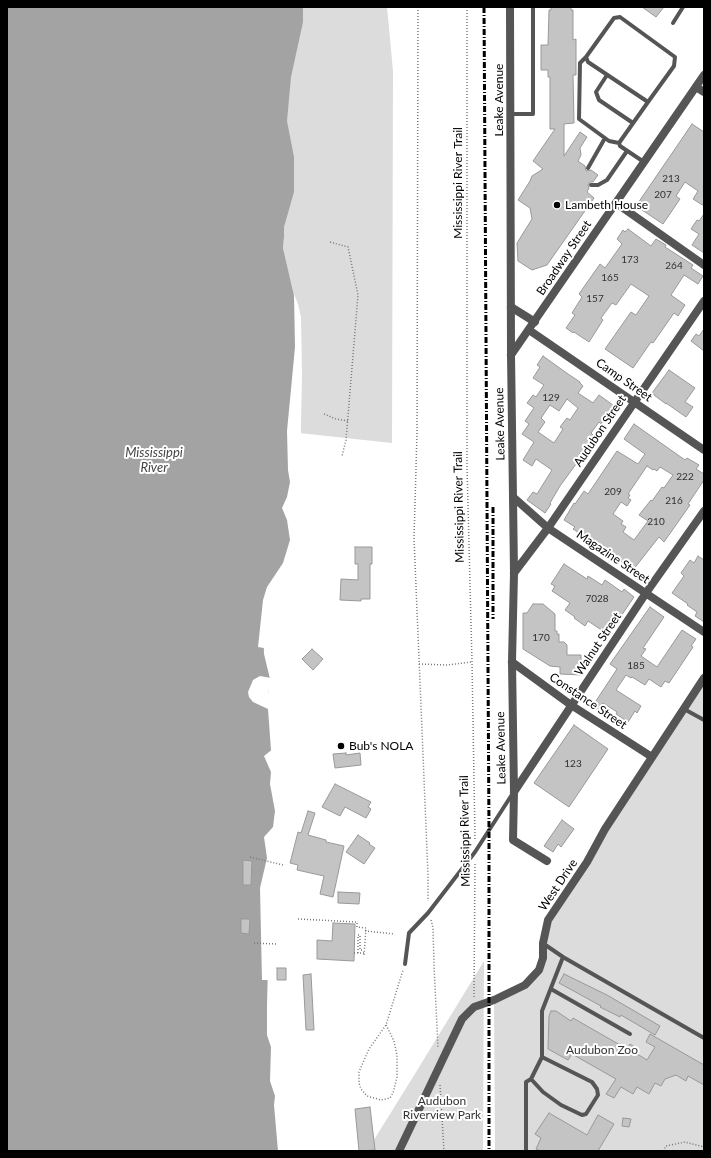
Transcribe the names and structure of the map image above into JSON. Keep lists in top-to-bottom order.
{
  "streets": {
    "street": [
      "Leake Avenue",
      "Broadway Street",
      "Camp Street",
      "Audubon Street",
      "Magazine Street",
      "Walnut Street",
      "Constance Street",
      "West Drive"
    ],
    "path": ["Mississippi River Trail"]
  },
  "crossings": [
    ["Leake Avenue", "Broadway Street"],
    ["Leake Avenue", "Audubon Street"],
    ["Leake Avenue", "Magazine Street"],
    ["Leake Avenue", "Walnut Street"],
    ["Leake Avenue", "Constance Street"],
    ["Mississippi River Trail", "West Drive"],
    ["Broadway Street", "Camp Street"],
    ["Camp Street", "Audubon Street"],
    ["Audubon Street", "Magazine Street"],
    ["Magazine Street", "Walnut Street"],
    ["Walnut Street", "Constance Street"],
    ["Constance Street", "West Drive"]
  ],
  "water": ["Mississippi River"],
  "parks": ["Audubon Zoo", "Audubon Riverview Park"],
  "places": ["Lambeth House", "Bub's NOLA"],
  "house_numbers": [
    "213",
    "207",
    "173",
    "264",
    "165",
    "157",
    "129",
    "222",
    "209",
    "216",
    "210",
    "7028",
    "170",
    "185",
    "123"
  ]
}
